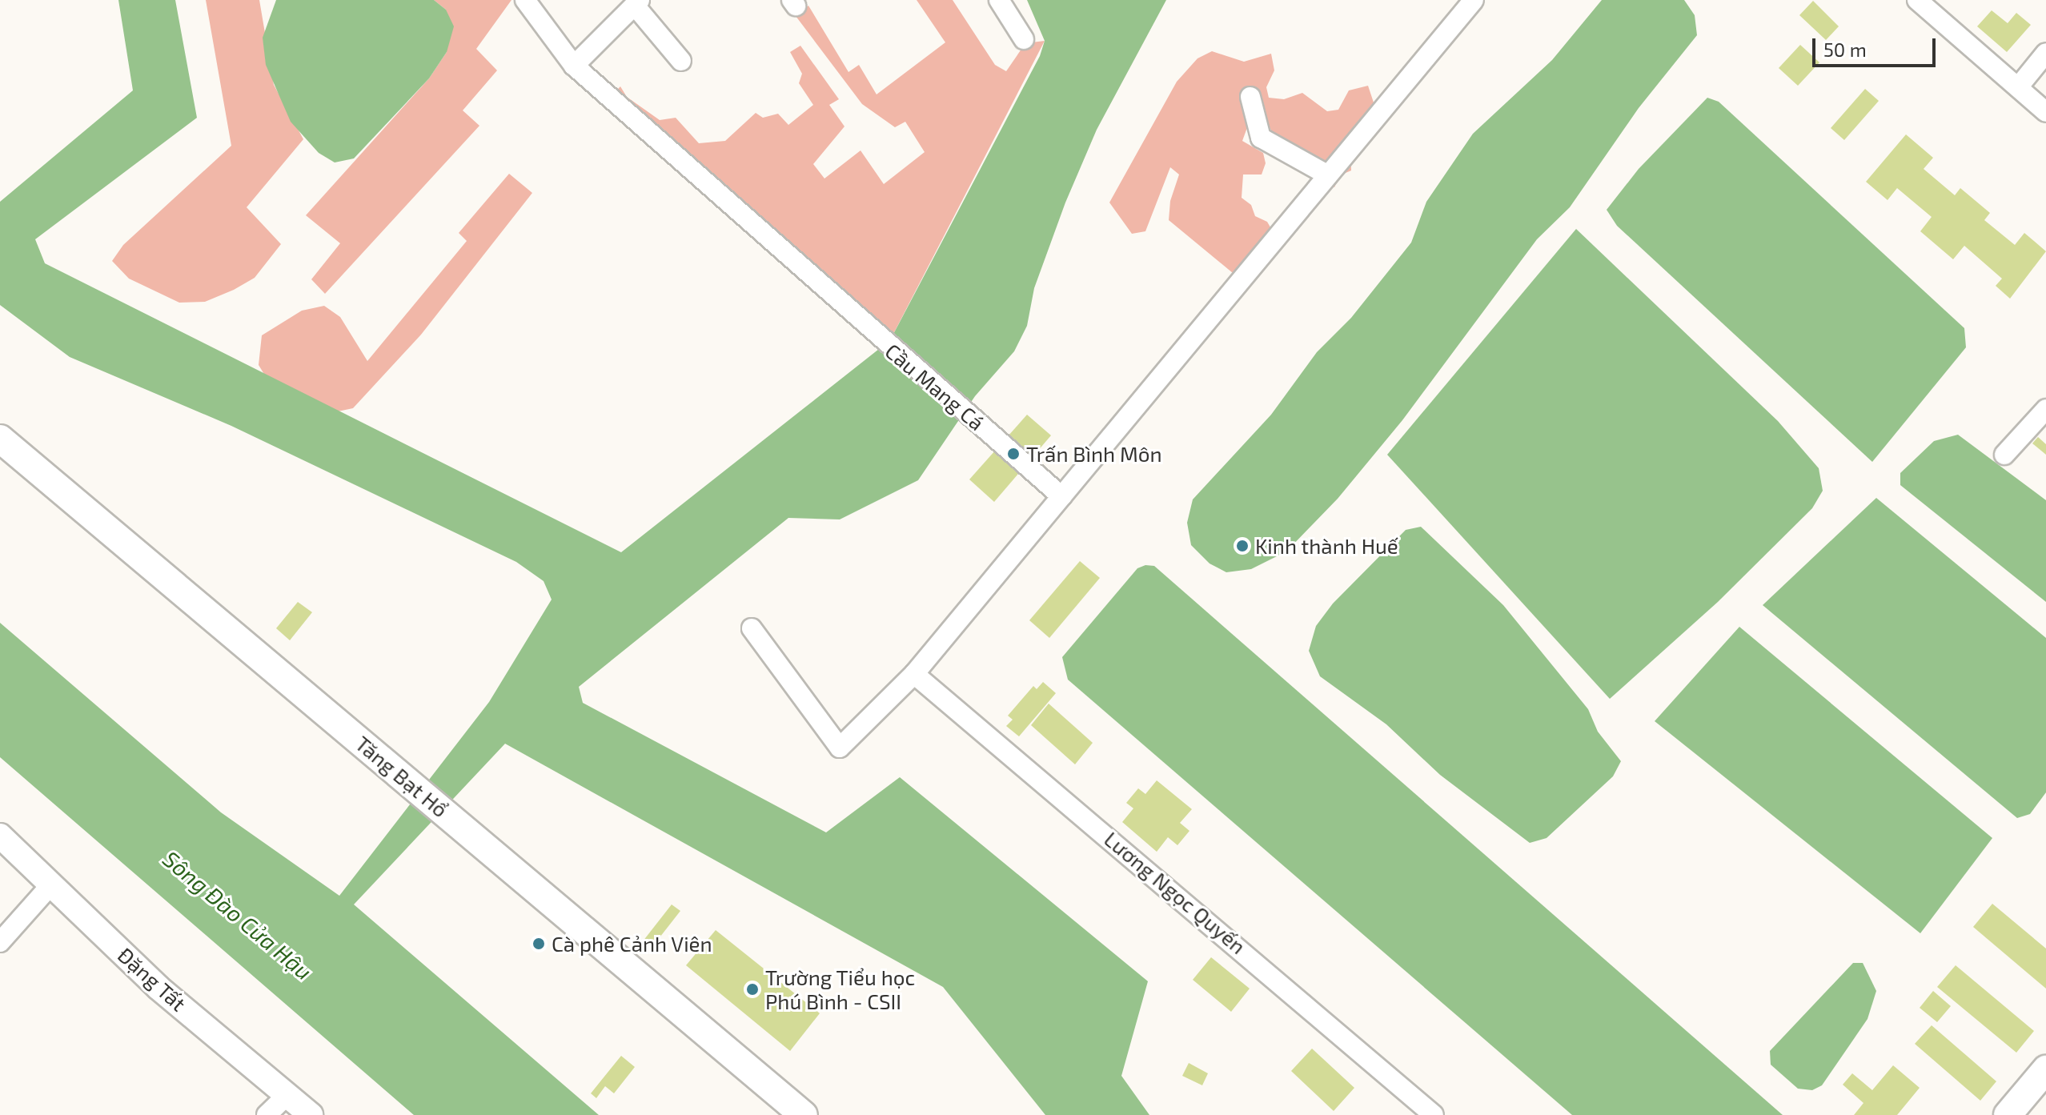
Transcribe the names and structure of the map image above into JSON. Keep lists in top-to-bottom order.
{
  "streets": {
    "main road": ["Tăng Bạt Hổ"],
    "street": ["Cầu Mang Cá", "Lương Ngọc Quyến", "Đặng Tất"]
  },
  "water": ["Sông Đào Cửa Hậu"],
  "places": [
    "Trấn Bình Môn",
    "Kinh thành Huế",
    "Cà phê Cảnh Viên",
    "Trường Tiểu học Phú Bình - CSII"
  ],
  "scale_bar": "50 m"
}
